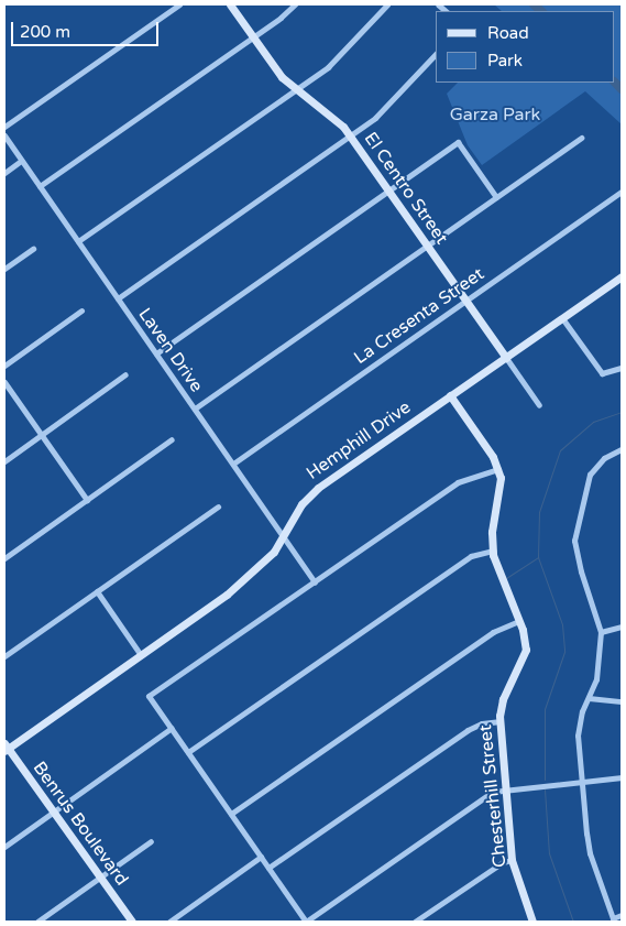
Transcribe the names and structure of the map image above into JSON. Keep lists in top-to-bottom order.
{
  "streets": {
    "street": [
      "El Centro Street",
      "La Cresenta Street",
      "Laven Drive",
      "Hemphill Drive",
      "Chesterhill Street",
      "Benrus Boulevard"
    ]
  },
  "crossings": [
    ["El Centro Street", "La Cresenta Street"],
    ["El Centro Street", "Hemphill Drive"],
    ["La Cresenta Street", "Laven Drive"],
    ["Laven Drive", "Hemphill Drive"],
    ["Hemphill Drive", "Benrus Boulevard"]
  ],
  "parks": ["Garza Park"],
  "legend": ["Road", "Park"],
  "scale_bar": "200 m"
}
